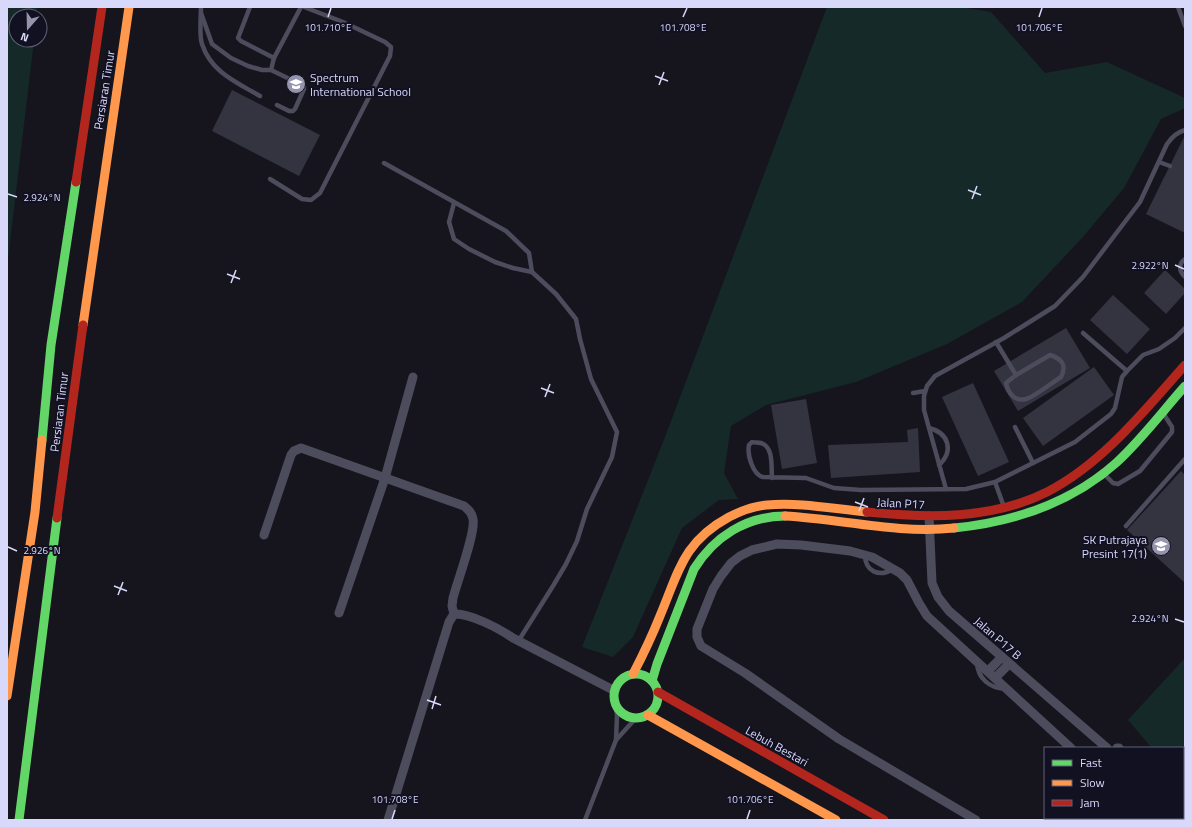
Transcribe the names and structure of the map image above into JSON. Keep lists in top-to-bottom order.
{
  "streets": {
    "street": [
      "Persiaran Timur",
      "Jalan P17",
      "Jalan P17 B",
      "Lebuh Bestari"
    ]
  },
  "crossings": [
    ["Jalan P17", "Jalan P17 B"],
    ["Jalan P17", "Lebuh Bestari"]
  ],
  "places": {
    "school or university": ["Spectrum International School", "SK Putrajaya Presint 17(1)"]
  },
  "legend": ["Fast", "Slow", "Jam"],
  "north": "bottom",
  "coordinates": [
    "101.710°E",
    "101.708°E",
    "101.706°E",
    "2.924°N",
    "2.922°N",
    "2.926°N"
  ]
}
